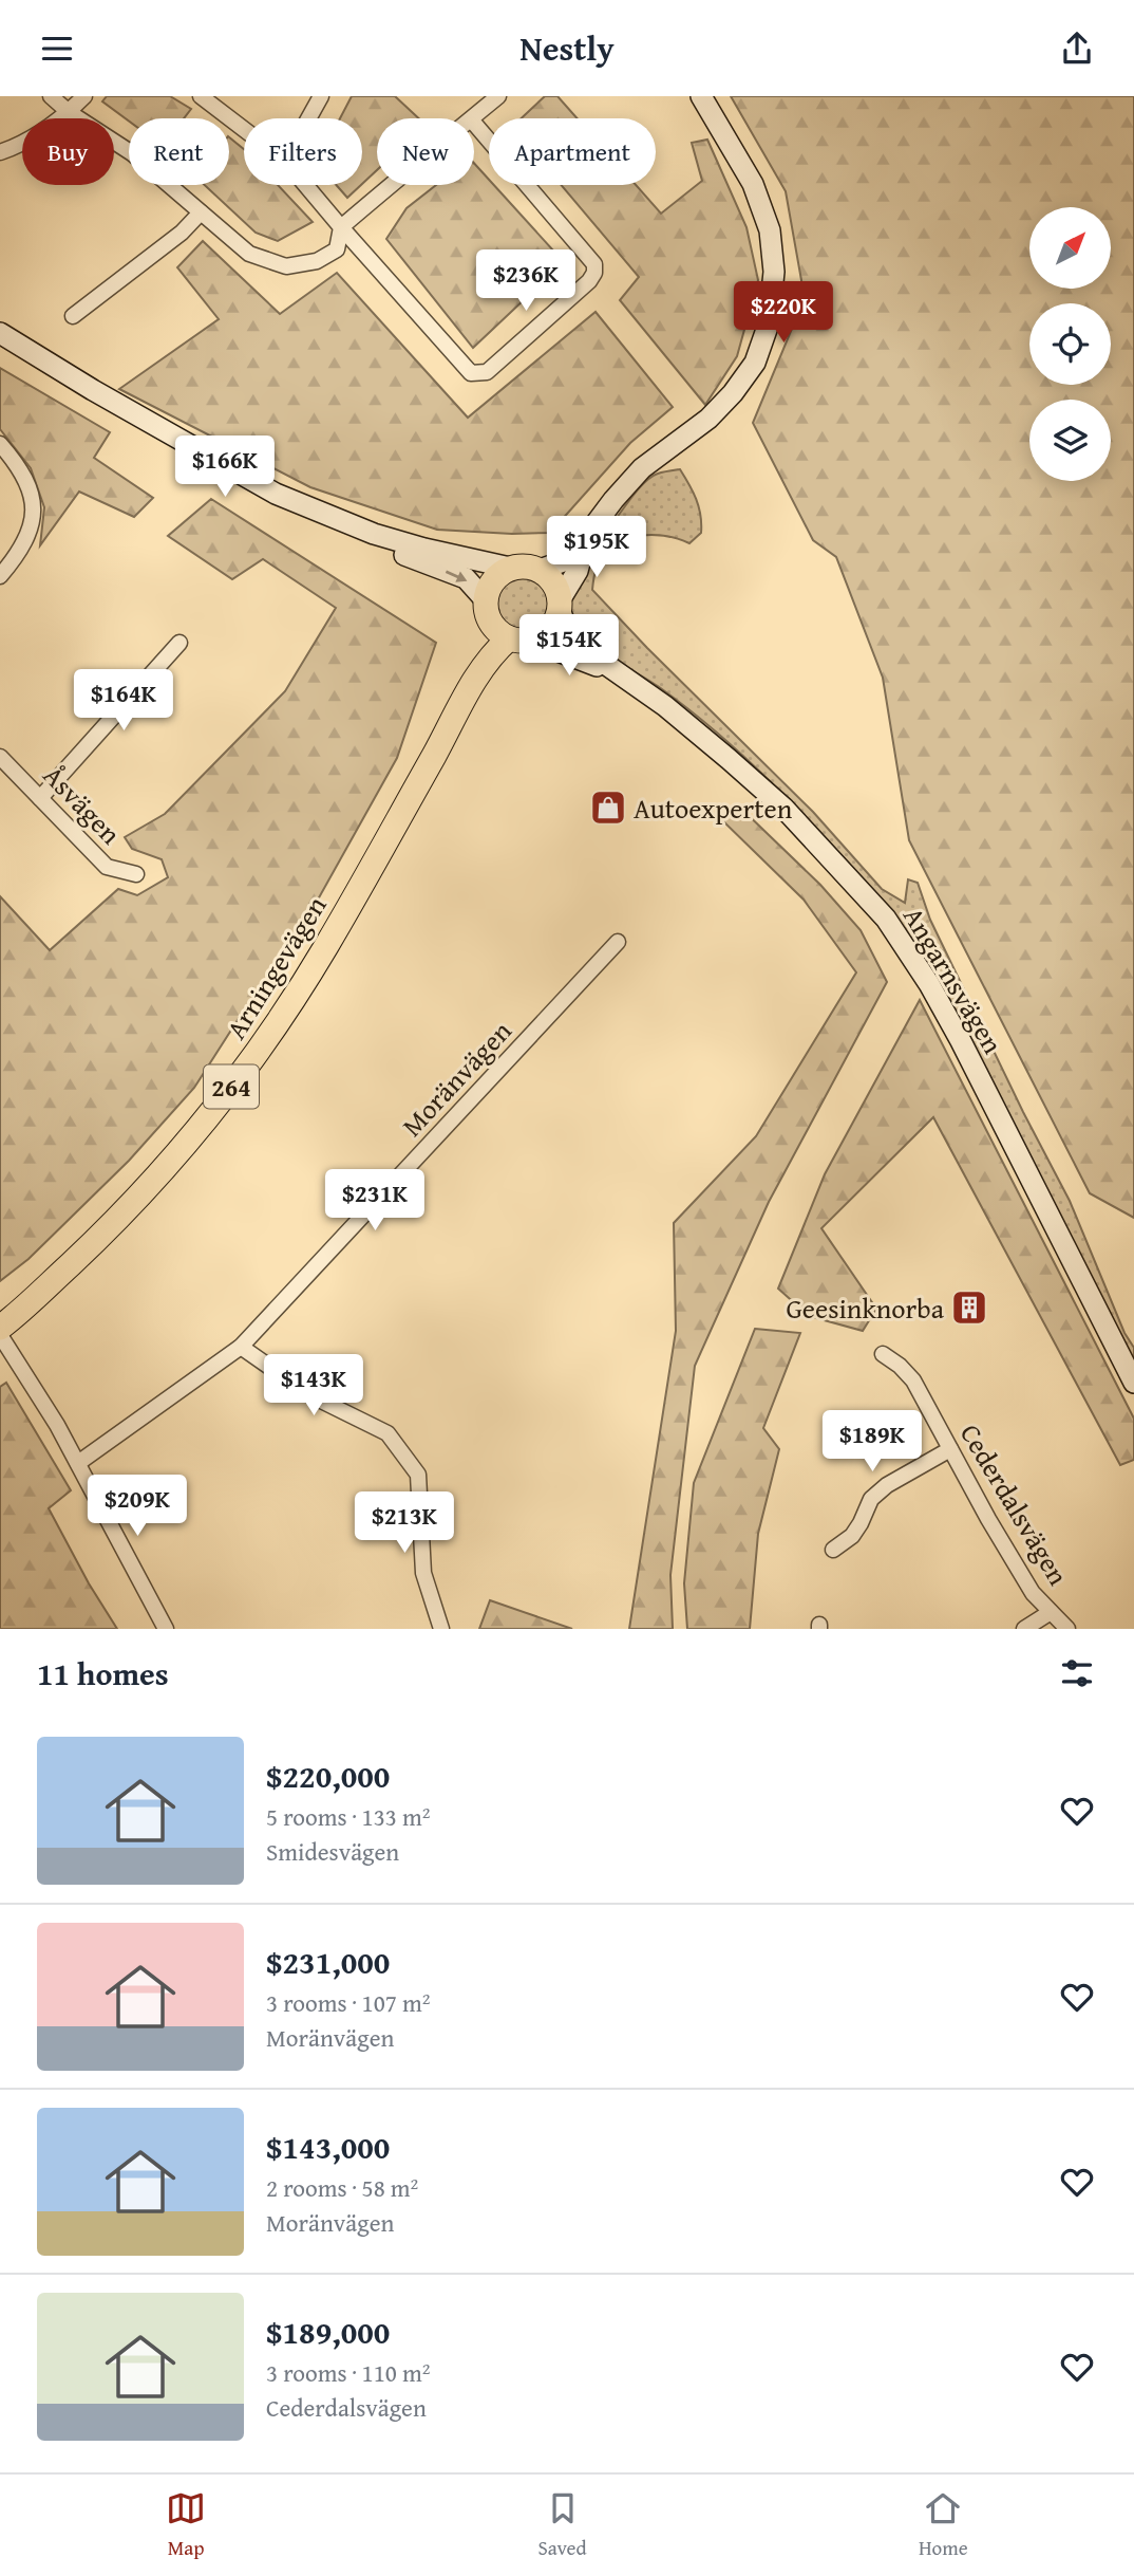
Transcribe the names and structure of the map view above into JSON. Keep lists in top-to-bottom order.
{
  "streets": {
    "main road": ["Arningevägen", "Angarnsvägen", "264"],
    "street": ["Åsvägen", "Moränvägen", "Cederdalsvägen"]
  },
  "crossings": [
    ["Arningevägen", "Angarnsvägen"]
  ],
  "places": {
    "shop": ["Autoexperten"],
    "building": ["Geesinknorba"]
  },
  "north": "top right",
  "page": {
    "header": "Nestly",
    "chip": [
      "Buy",
      "Rent",
      "Filters",
      "New",
      "Apartment"
    ],
    "price": [
      "$236K",
      "$220K",
      "$166K",
      "$195K",
      "$154K",
      "$164K",
      "$231K",
      "$143K",
      "$189K",
      "$209K",
      "$213K"
    ],
    "heading": "11 homes",
    "list": [
      {
        "name": "$220,000",
        "note": "5 rooms · 133 m² · Smidesvägen"
      },
      {
        "name": "$231,000",
        "note": "3 rooms · 107 m² · Moränvägen"
      },
      {
        "name": "$143,000",
        "note": "2 rooms · 58 m² · Moränvägen"
      },
      {
        "name": "$189,000",
        "note": "3 rooms · 110 m² · Cederdalsvägen"
      }
    ],
    "tabs": ["Map", "Saved", "Home"]
  }
}
